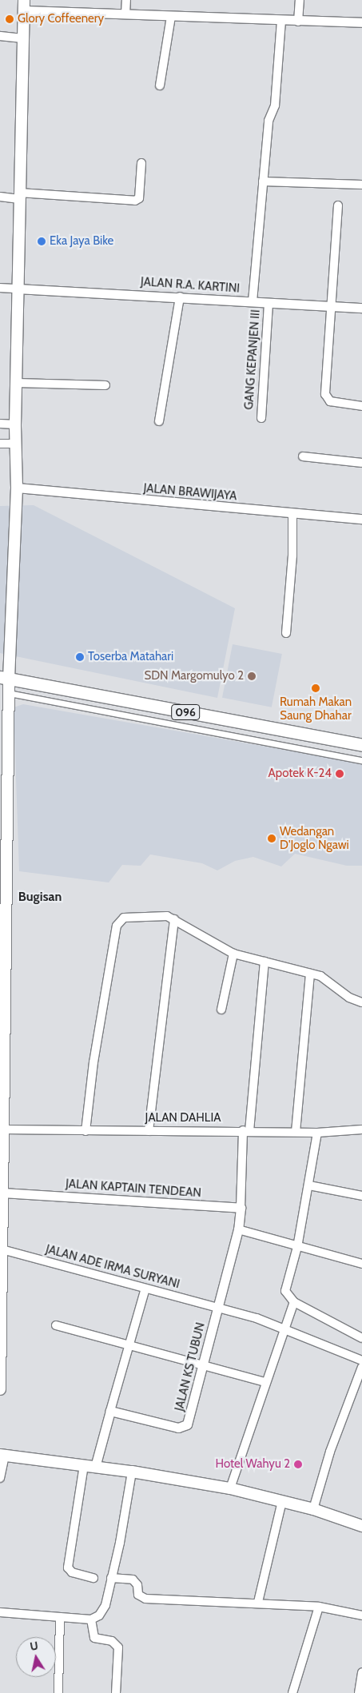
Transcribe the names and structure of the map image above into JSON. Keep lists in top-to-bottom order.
{
  "streets": {
    "main road": ["096"],
    "street": [
      "JALAN R.A. KARTINI",
      "GANG KEPANJEN III",
      "JALAN BRAWIJAYA",
      "JALAN DAHLIA",
      "JALAN KAPTAIN TENDEAN",
      "JALAN ADE IRMA SURYANI",
      "JALAN KS TUBUN"
    ]
  },
  "crossings": [
    ["JALAN R.A. KARTINI", "GANG KEPANJEN III"],
    ["JALAN ADE IRMA SURYANI", "JALAN KS TUBUN"]
  ],
  "districts": ["Bugisan"],
  "places": [
    "Glory Coffeenery",
    "Eka Jaya Bike",
    "Toserba Matahari",
    "SDN Margomulyo 2",
    "Rumah Makan Saung Dhahar",
    "Apotek K-24",
    "Wedangan D'Joglo Ngawi",
    "Hotel Wahyu 2"
  ],
  "north": "top"
}
